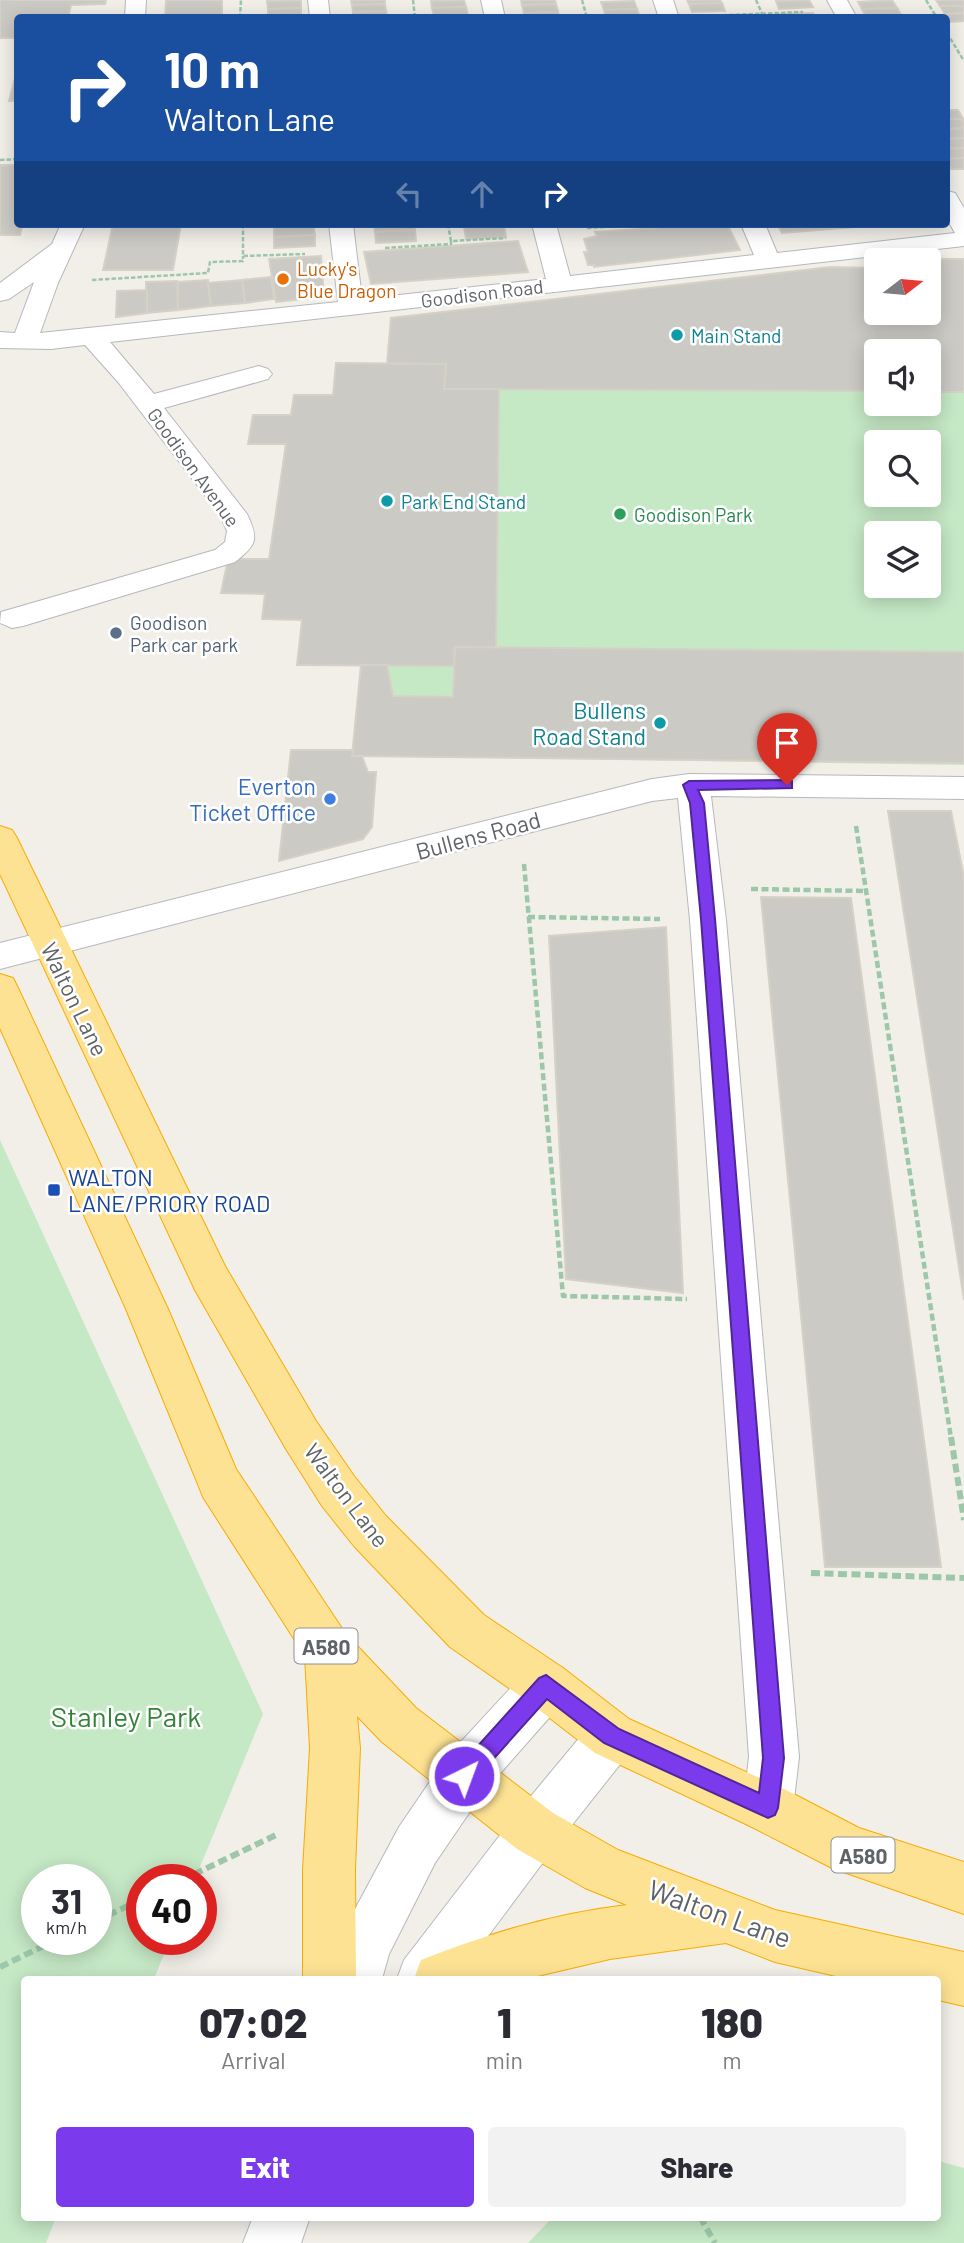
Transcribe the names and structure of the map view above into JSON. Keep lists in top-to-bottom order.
{
  "streets": {
    "highway": ["Walton Lane", "A580"],
    "street": ["Goodison Road", "Goodison Avenue", "Bullens Road"]
  },
  "crossings": [
    ["Goodison Road", "Goodison Avenue"],
    ["Bullens Road", "Walton Lane"]
  ],
  "parks": ["Stanley Park"],
  "places": {
    "other": [
      "Lucky's Blue Dragon",
      "Main Stand",
      "Park End Stand",
      "Goodison Park",
      "Goodison Park car park",
      "Bullens Road Stand",
      "Everton Ticket Office"
    ],
    "transit": ["WALTON LANE/PRIORY ROAD"]
  },
  "north": "right",
  "page": {
    "turn": ["10 m", "Walton Lane"],
    "speed": "31 km/h",
    "limit": "40",
    "eta": [
      "07:02",
      "Arrival",
      "1",
      "min",
      "180",
      "m"
    ],
    "buttons": ["Exit", "Share"]
  }
}
